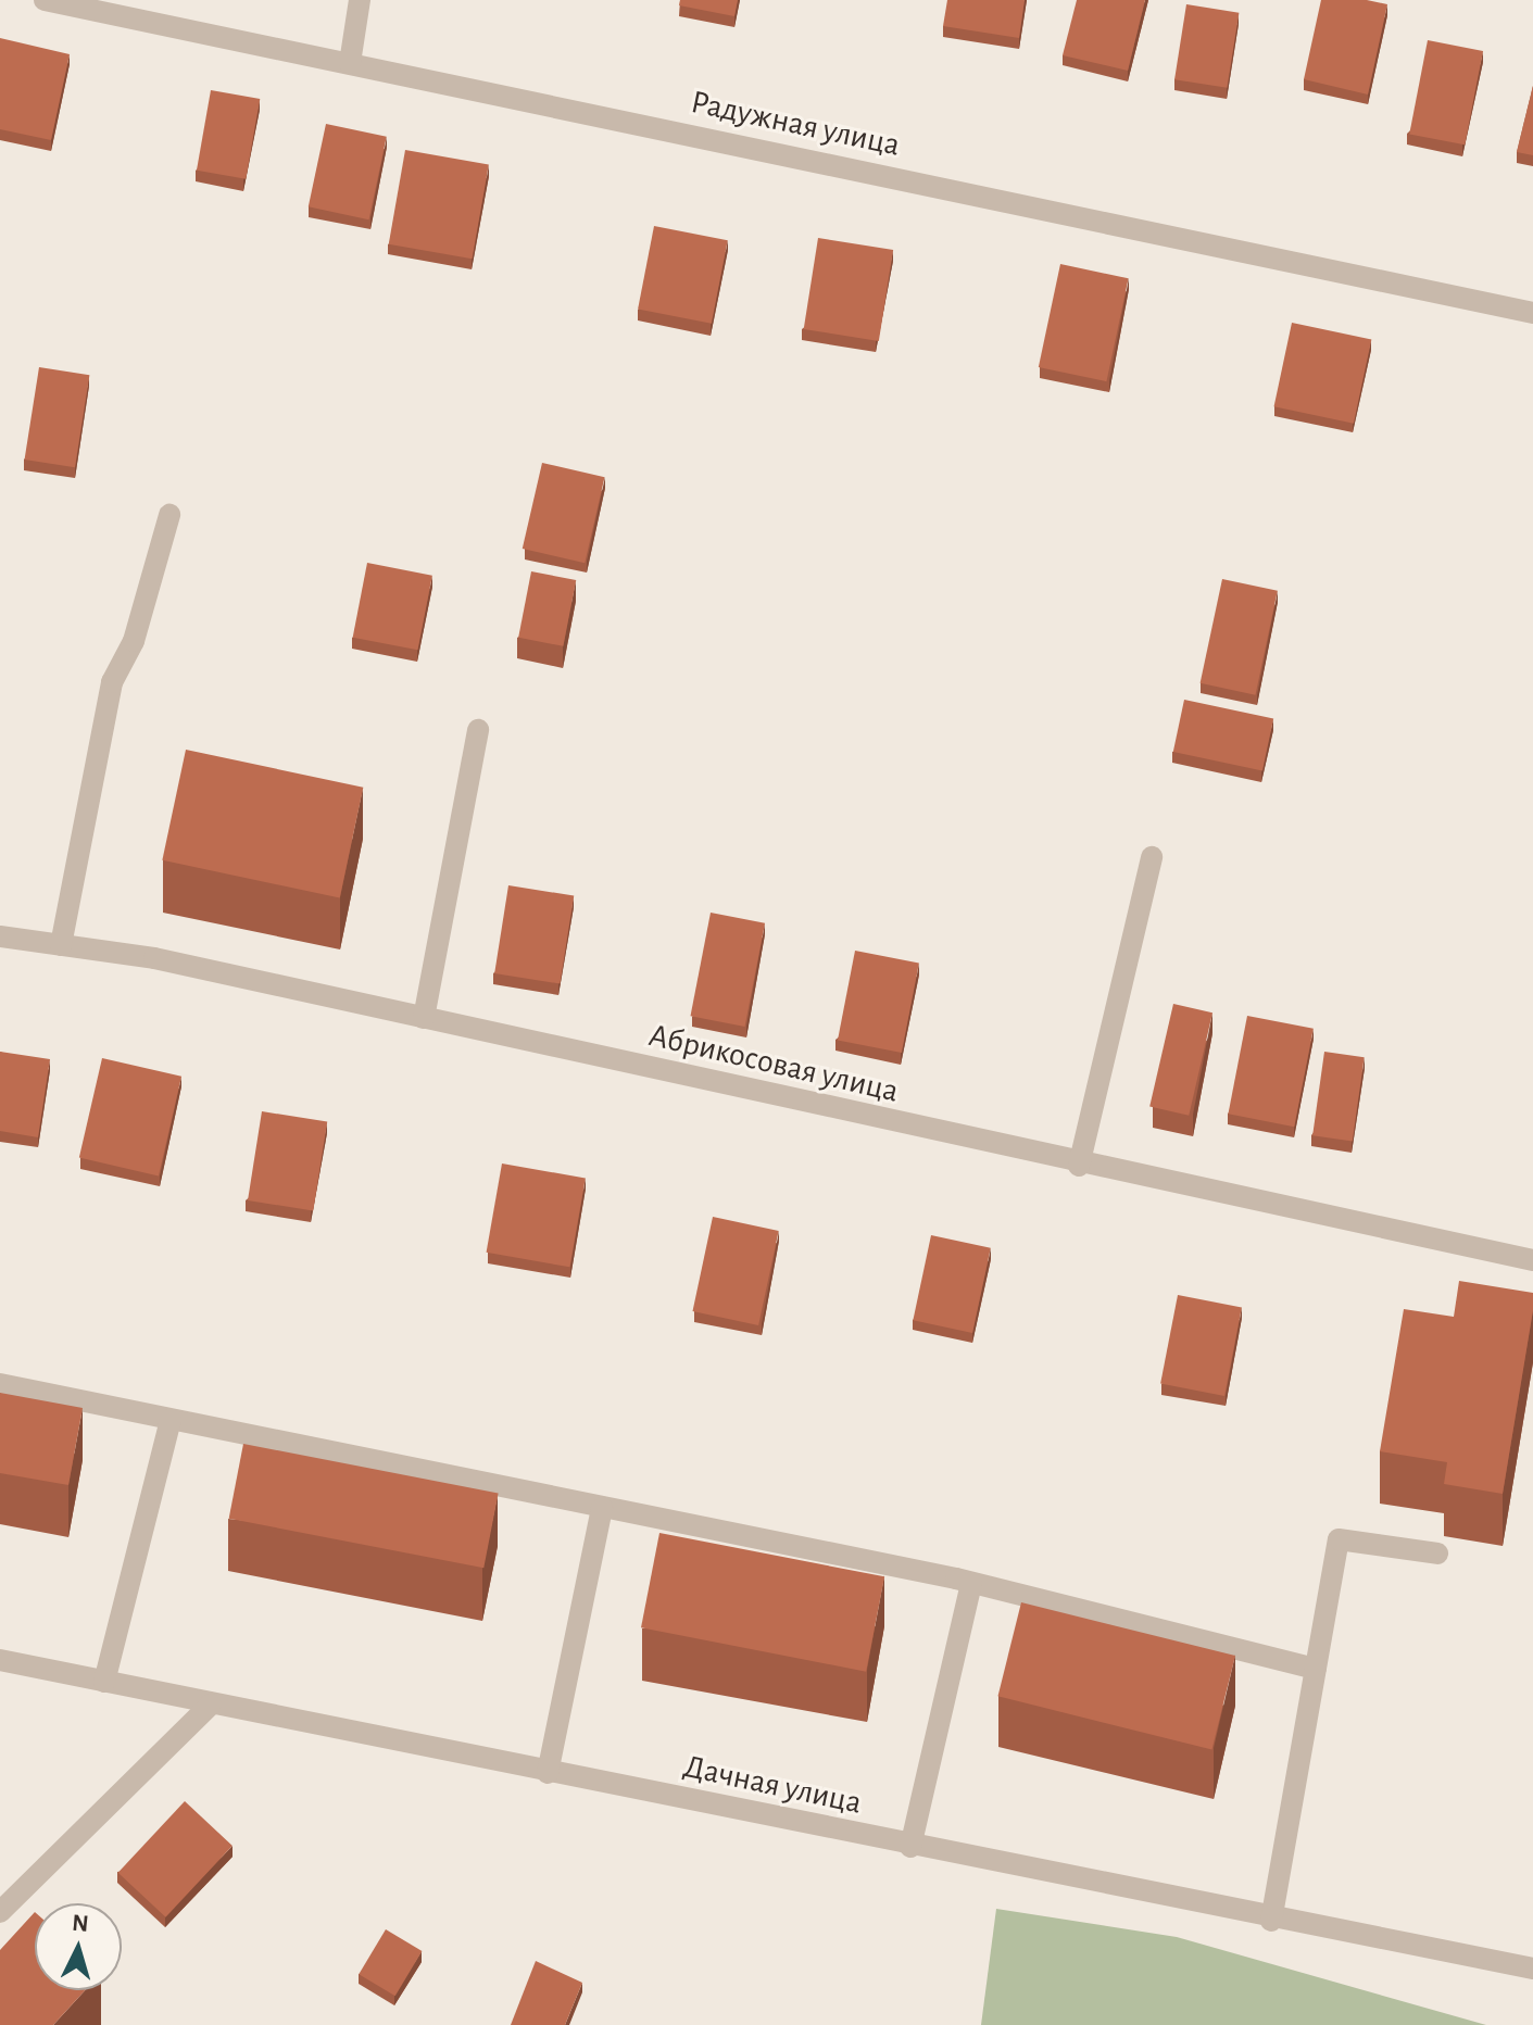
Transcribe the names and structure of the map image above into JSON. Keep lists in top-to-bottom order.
{
  "streets": {
    "street": ["Радужная улица", "Абрикосовая улица", "Дачная улица"]
  },
  "north": "top"
}
